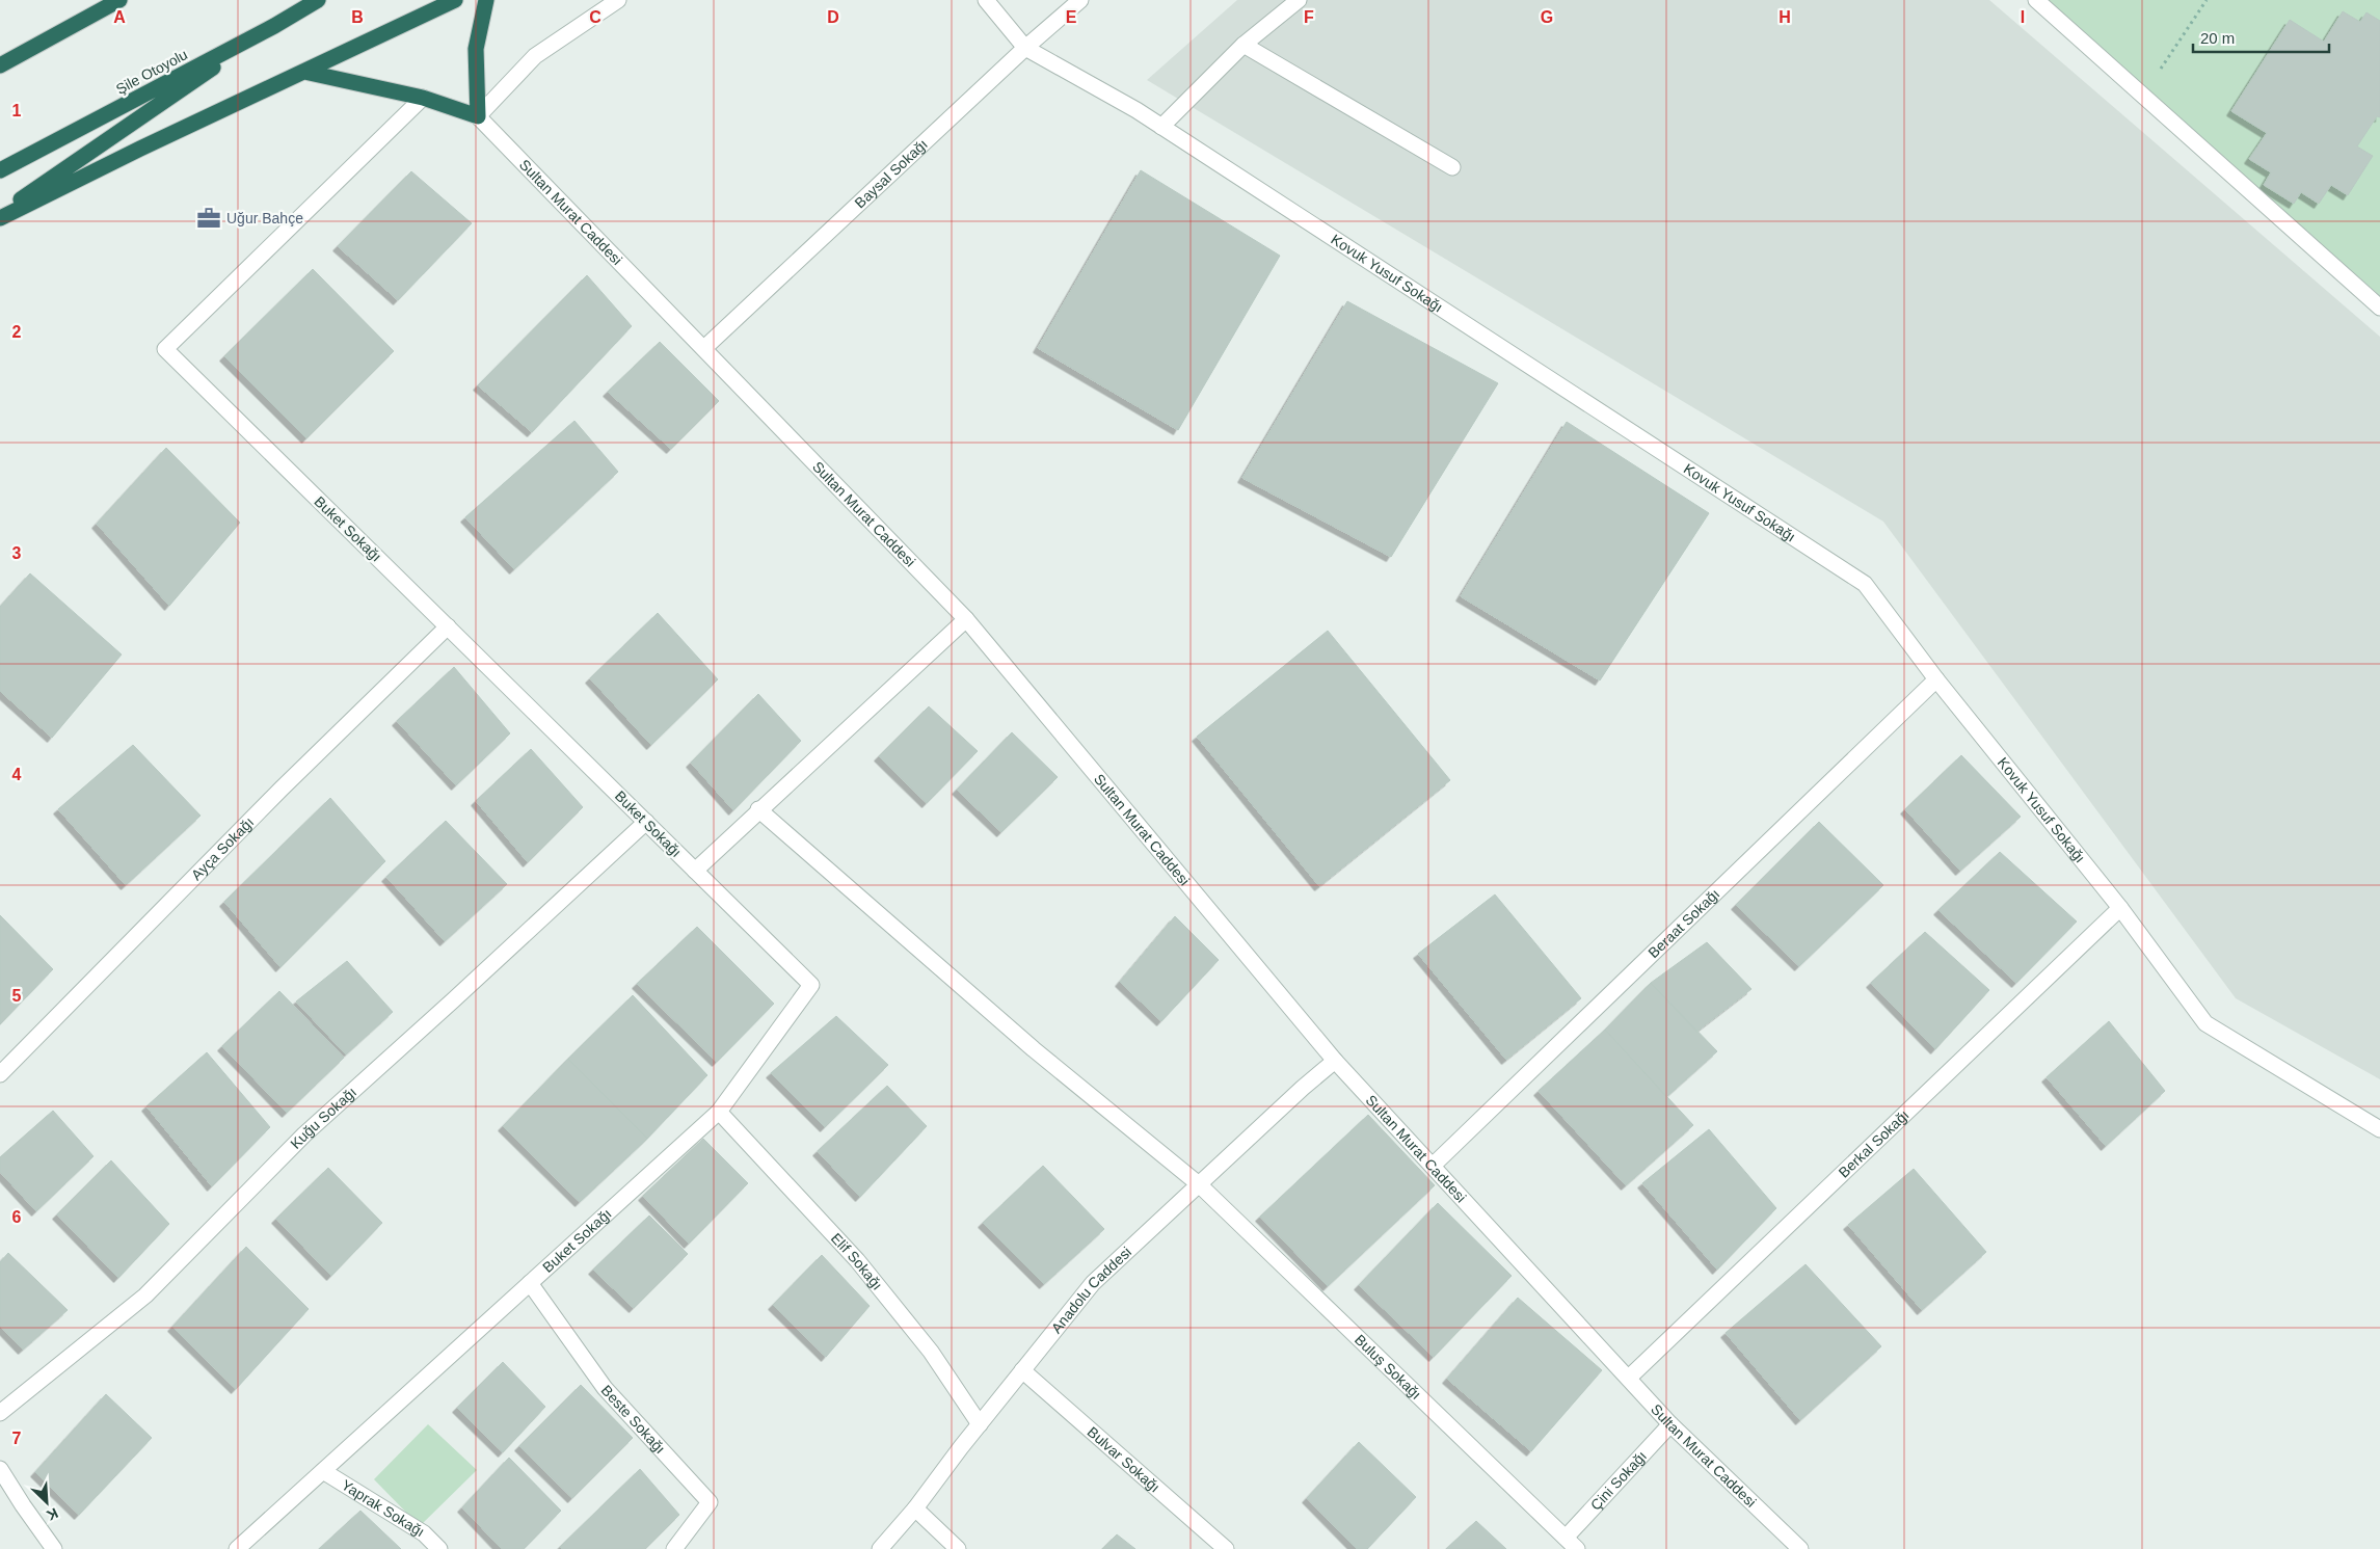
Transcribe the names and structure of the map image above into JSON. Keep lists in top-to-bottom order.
{
  "streets": {
    "highway": ["Şile Otoyolu"],
    "street": [
      "Baysal Sokağı",
      "Sultan Murat Caddesi",
      "Kovuk Yusuf Sokağı",
      "Buket Sokağı",
      "Ayça Sokağı",
      "Beraat Sokağı",
      "Kuğu Sokağı",
      "Berkal Sokağı",
      "Elif Sokağı",
      "Anadolu Caddesi",
      "Buluş Sokağı",
      "Beste Sokağı",
      "Bulvar Sokağı",
      "Çini Sokağı",
      "Yaprak Sokağı"
    ]
  },
  "crossings": [
    ["Baysal Sokağı", "Sultan Murat Caddesi"],
    ["Baysal Sokağı", "Kovuk Yusuf Sokağı"],
    ["Sultan Murat Caddesi", "Beraat Sokağı"],
    ["Sultan Murat Caddesi", "Berkal Sokağı"],
    ["Sultan Murat Caddesi", "Anadolu Caddesi"],
    ["Sultan Murat Caddesi", "Çini Sokağı"],
    ["Kovuk Yusuf Sokağı", "Beraat Sokağı"],
    ["Kovuk Yusuf Sokağı", "Berkal Sokağı"],
    ["Buket Sokağı", "Ayça Sokağı"],
    ["Buket Sokağı", "Kuğu Sokağı"],
    ["Buket Sokağı", "Elif Sokağı"],
    ["Buket Sokağı", "Beste Sokağı"],
    ["Buket Sokağı", "Yaprak Sokağı"],
    ["Elif Sokağı", "Anadolu Caddesi"],
    ["Anadolu Caddesi", "Buluş Sokağı"],
    ["Anadolu Caddesi", "Bulvar Sokağı"],
    ["Buluş Sokağı", "Çini Sokağı"]
  ],
  "places": {
    "office": ["Uğur Bahçe"]
  },
  "scale_bar": "20 m",
  "north": "bottom right",
  "grid": {
    "columns": [
      "A",
      "B",
      "C",
      "D",
      "E",
      "F",
      "G",
      "H",
      "I"
    ],
    "rows": [
      "1",
      "2",
      "3",
      "4",
      "5",
      "6",
      "7"
    ]
  }
}
